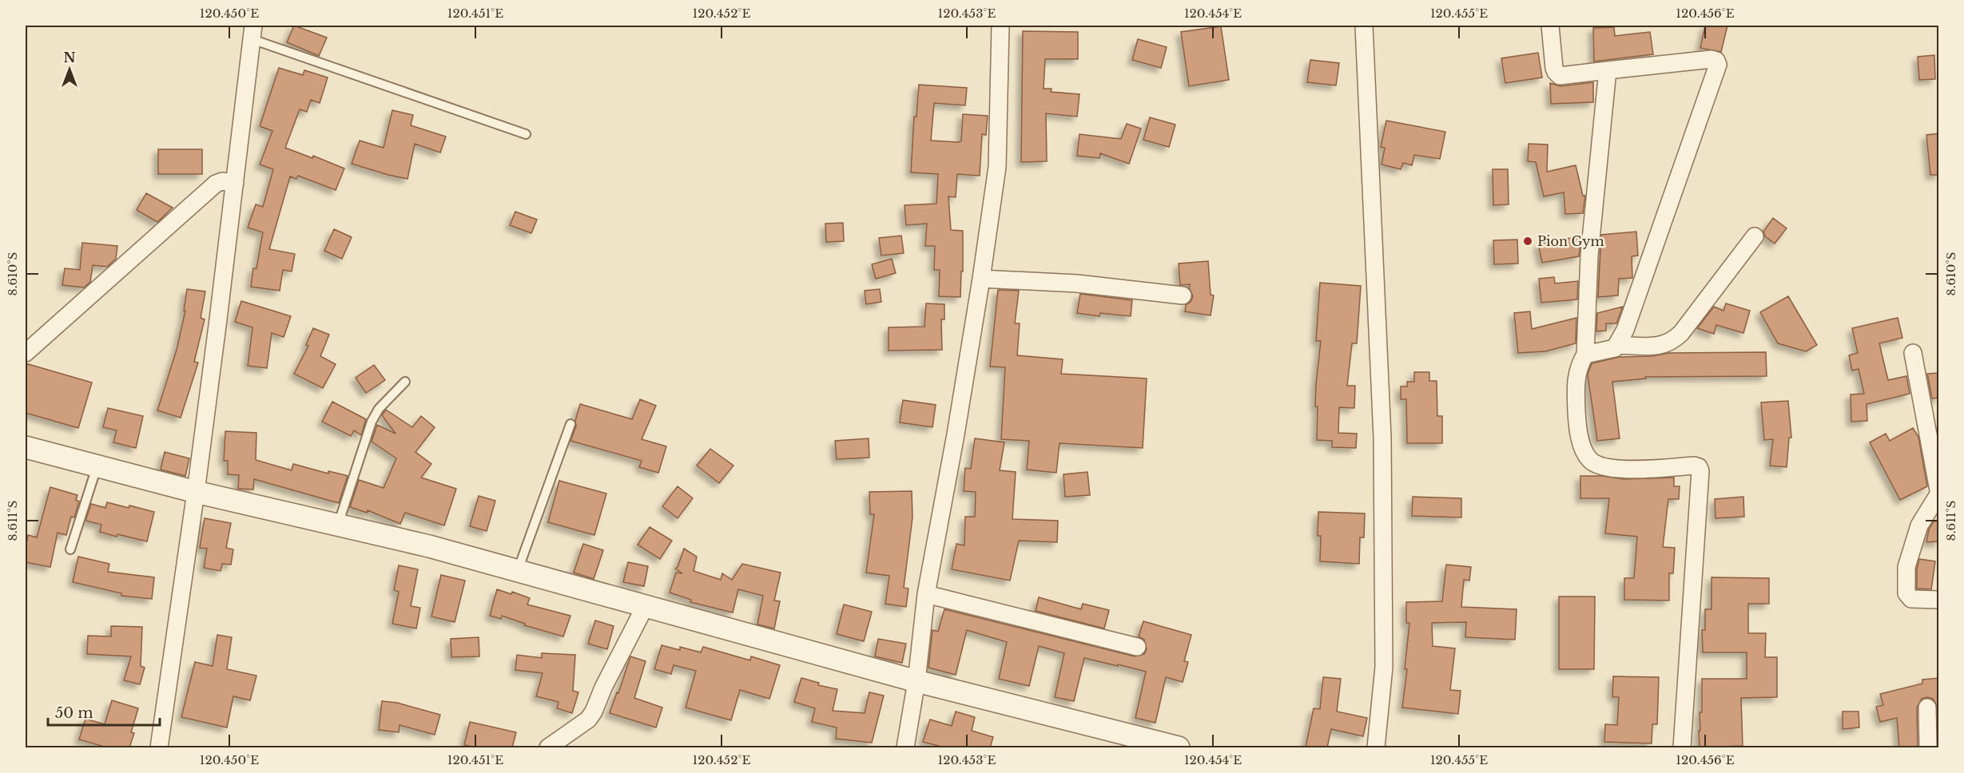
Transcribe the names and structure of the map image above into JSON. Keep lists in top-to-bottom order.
{
  "places": ["Pion Gym"],
  "scale_bar": "50 m",
  "north": "top",
  "coordinates": [
    "120.450°E",
    "120.451°E",
    "120.452°E",
    "120.453°E",
    "120.454°E",
    "120.455°E",
    "120.456°E",
    "8.610°S",
    "8.611°S"
  ]
}
